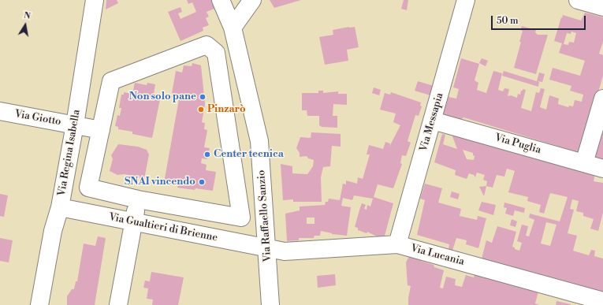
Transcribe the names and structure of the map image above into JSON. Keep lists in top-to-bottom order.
{
  "streets": {
    "street": [
      "Via Giotto",
      "Via Messapia",
      "Via Puglia",
      "Via Regina Isabella",
      "Via Raffaello Sanzio",
      "Via Gualtieri di Brienne",
      "Via Lucania"
    ]
  },
  "crossings": [
    ["Via Giotto", "Via Regina Isabella"],
    ["Via Messapia", "Via Puglia"],
    ["Via Messapia", "Via Lucania"],
    ["Via Regina Isabella", "Via Gualtieri di Brienne"],
    ["Via Raffaello Sanzio", "Via Gualtieri di Brienne"],
    ["Via Raffaello Sanzio", "Via Lucania"],
    ["Via Gualtieri di Brienne", "Via Lucania"]
  ],
  "places": [
    "Non solo pane",
    "Pinzarò",
    "Center tecnica",
    "SNAI vincendo"
  ],
  "scale_bar": "50 m",
  "north": "top"
}
